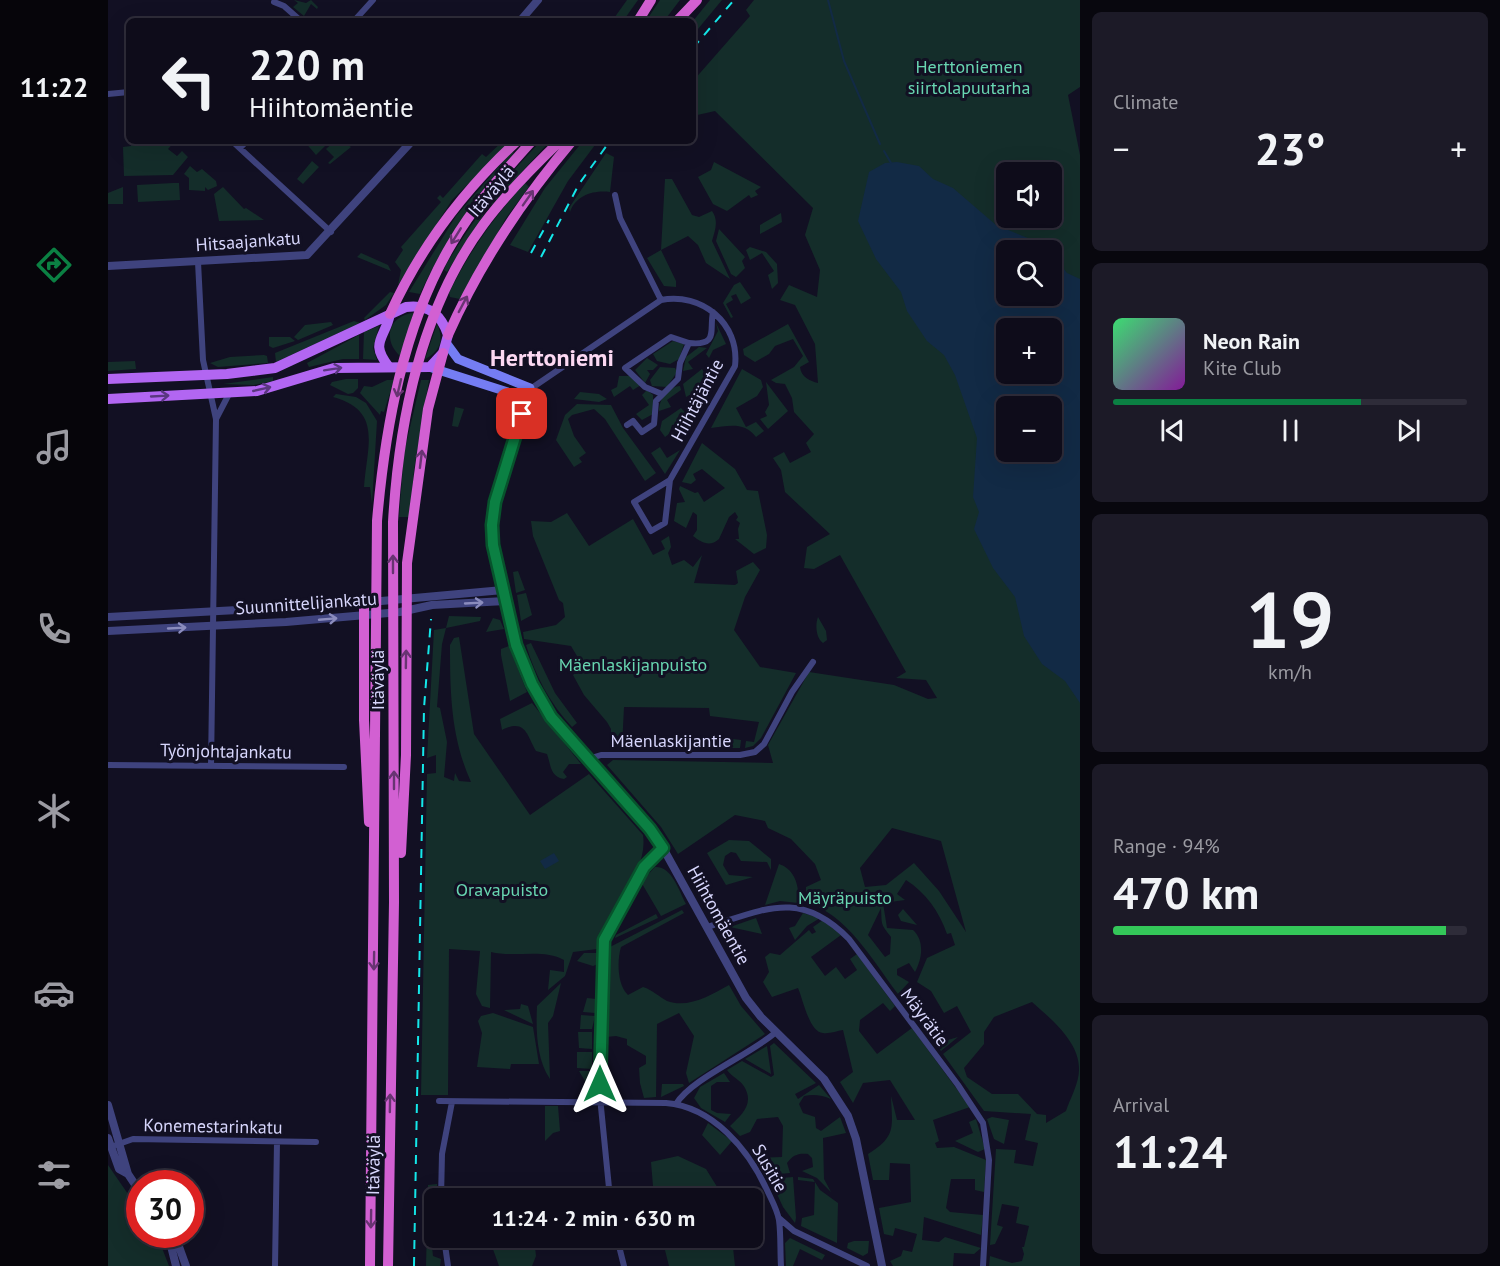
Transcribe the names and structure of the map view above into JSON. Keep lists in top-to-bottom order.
{
  "streets": {
    "highway": ["Itäväylä"],
    "street": [
      "Hitsaajankatu",
      "Hiihtäjäntie",
      "Suunnittelijankatu",
      "Mäenlaskijantie",
      "Työnjohtajankatu",
      "Hiihtomäentie",
      "Mäyrätie",
      "Konemestarinkatu",
      "Susitie"
    ]
  },
  "crossings": [
    ["Suunnittelijankatu", "Hiihtomäentie"],
    ["Mäenlaskijantie", "Hiihtomäentie"],
    ["Hiihtomäentie", "Mäyrätie"]
  ],
  "districts": ["Herttoniemi"],
  "parks": [
    "Herttoniemen siirtolapuutarha",
    "Mäenlaskijanpuisto",
    "Oravapuisto",
    "Mäyräpuisto"
  ],
  "page": {
    "tabs": "11:22",
    "tile": [
      "Climate",
      ["19", "km/h"],
      ["Range · 94%", "470 km"],
      ["Arrival", "11:24"]
    ],
    "turn": ["220 m", "Hiihtomäentie"],
    "heat": ["−", "23°", "+"],
    "map_buttons": ["+", "−"],
    "song": ["Neon Rain", "Kite Club"],
    "limit": "30",
    "trip": "11:24 · 2 min · 630 m"
  }
}
